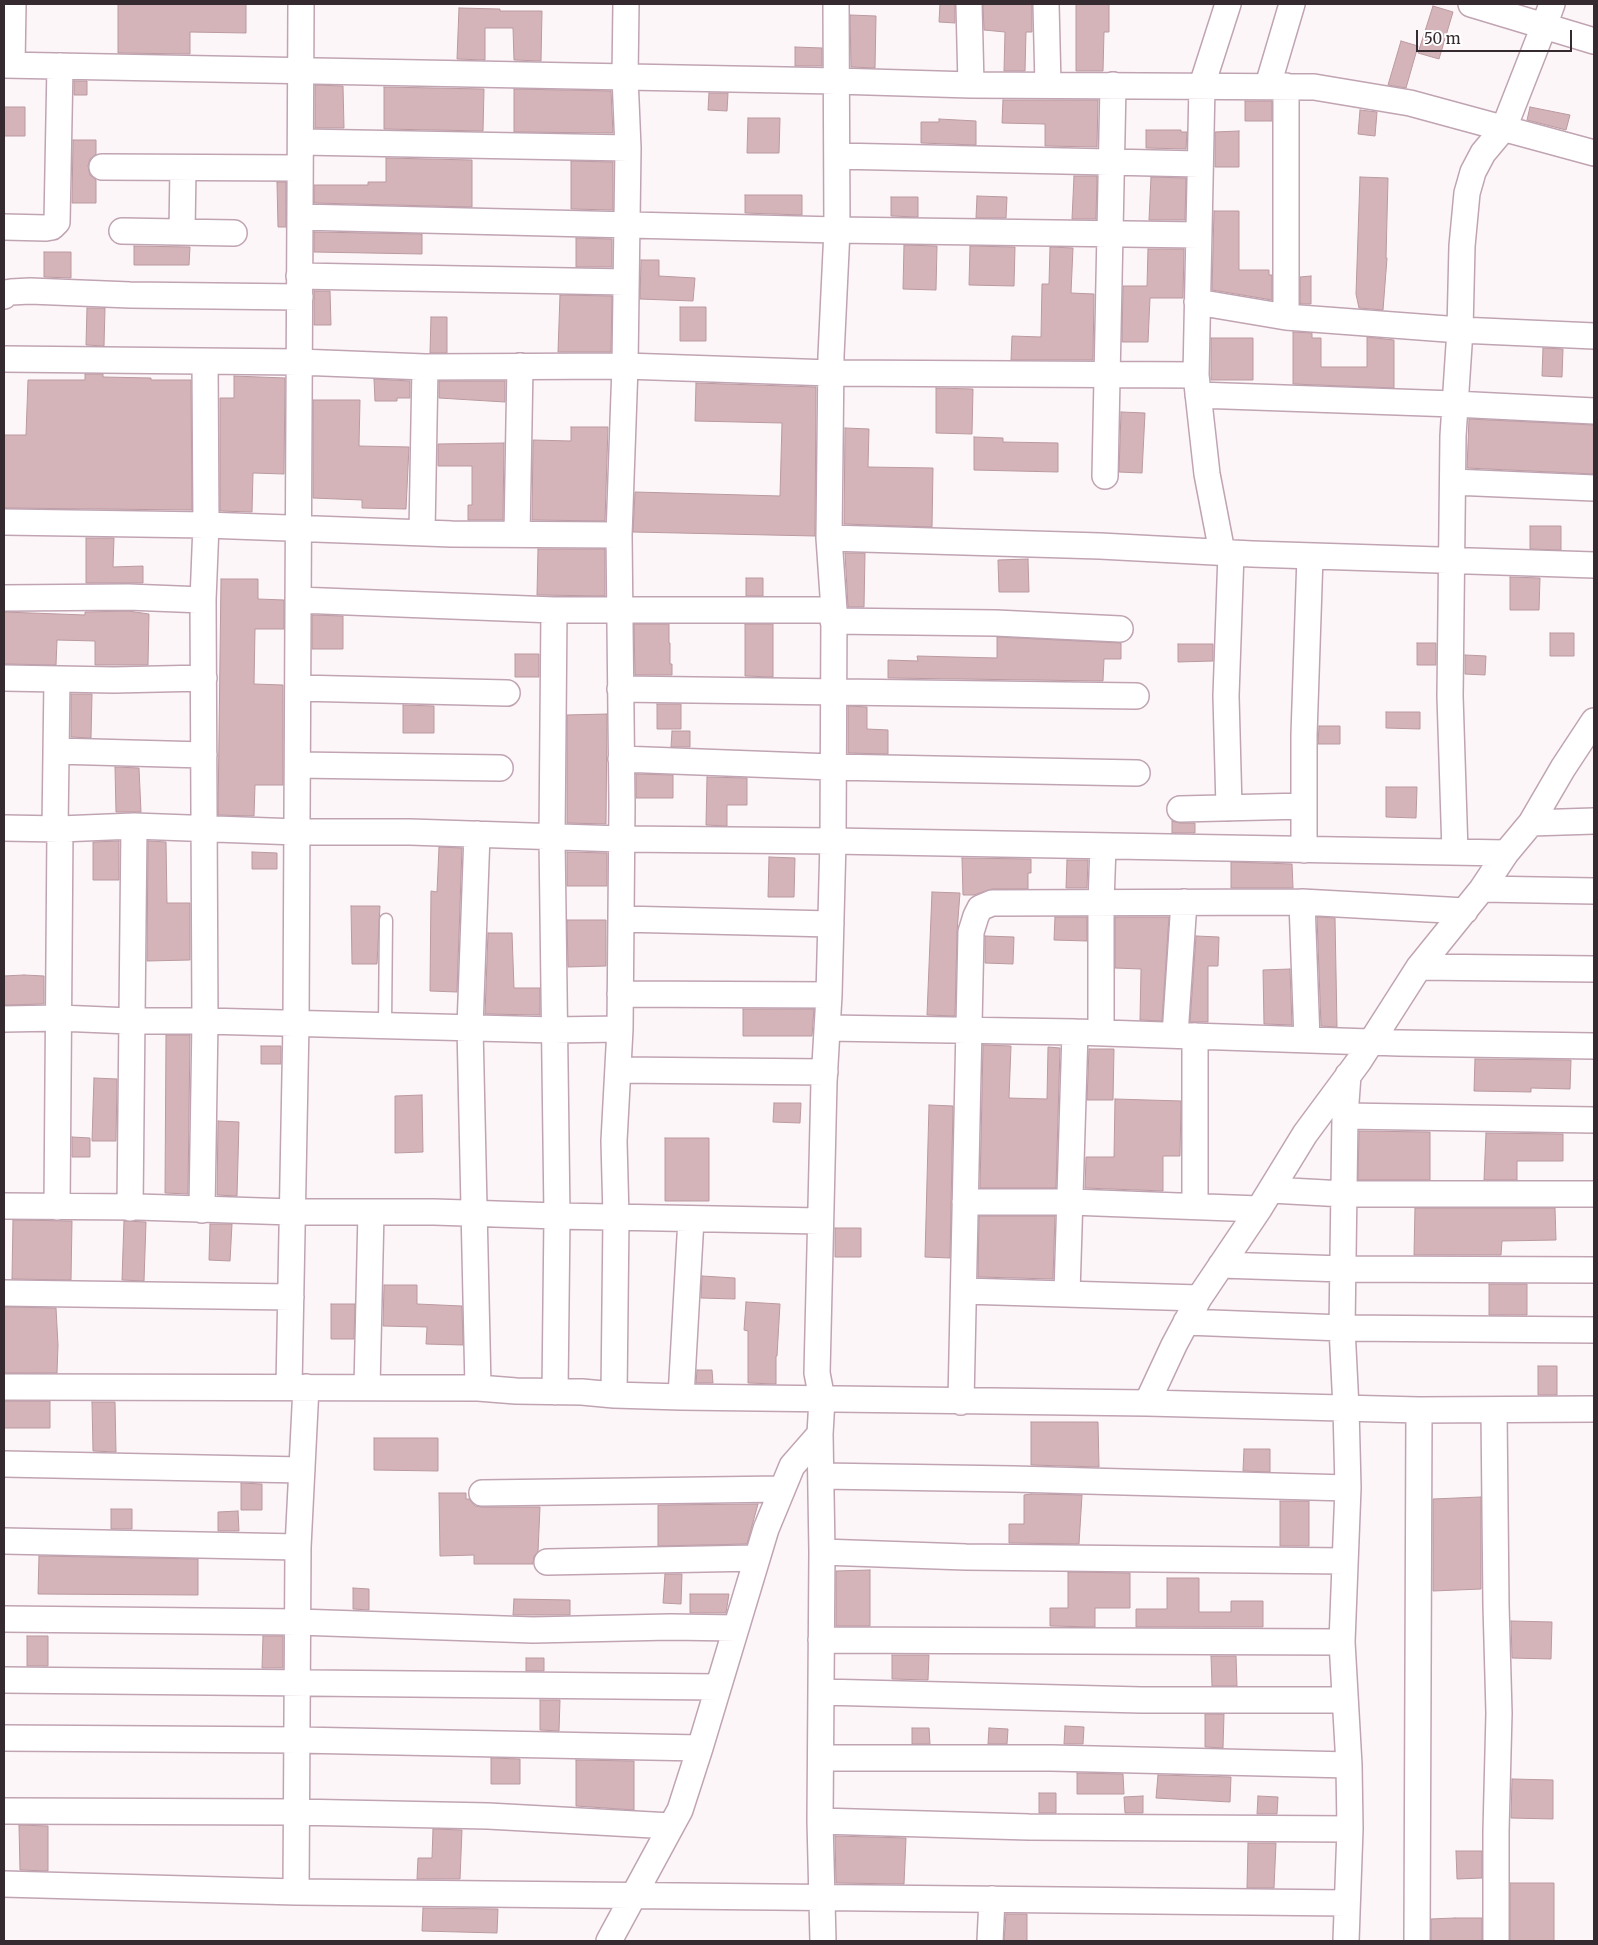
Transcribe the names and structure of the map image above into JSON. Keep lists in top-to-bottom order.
{
  "scale_bar": "50 m"
}
